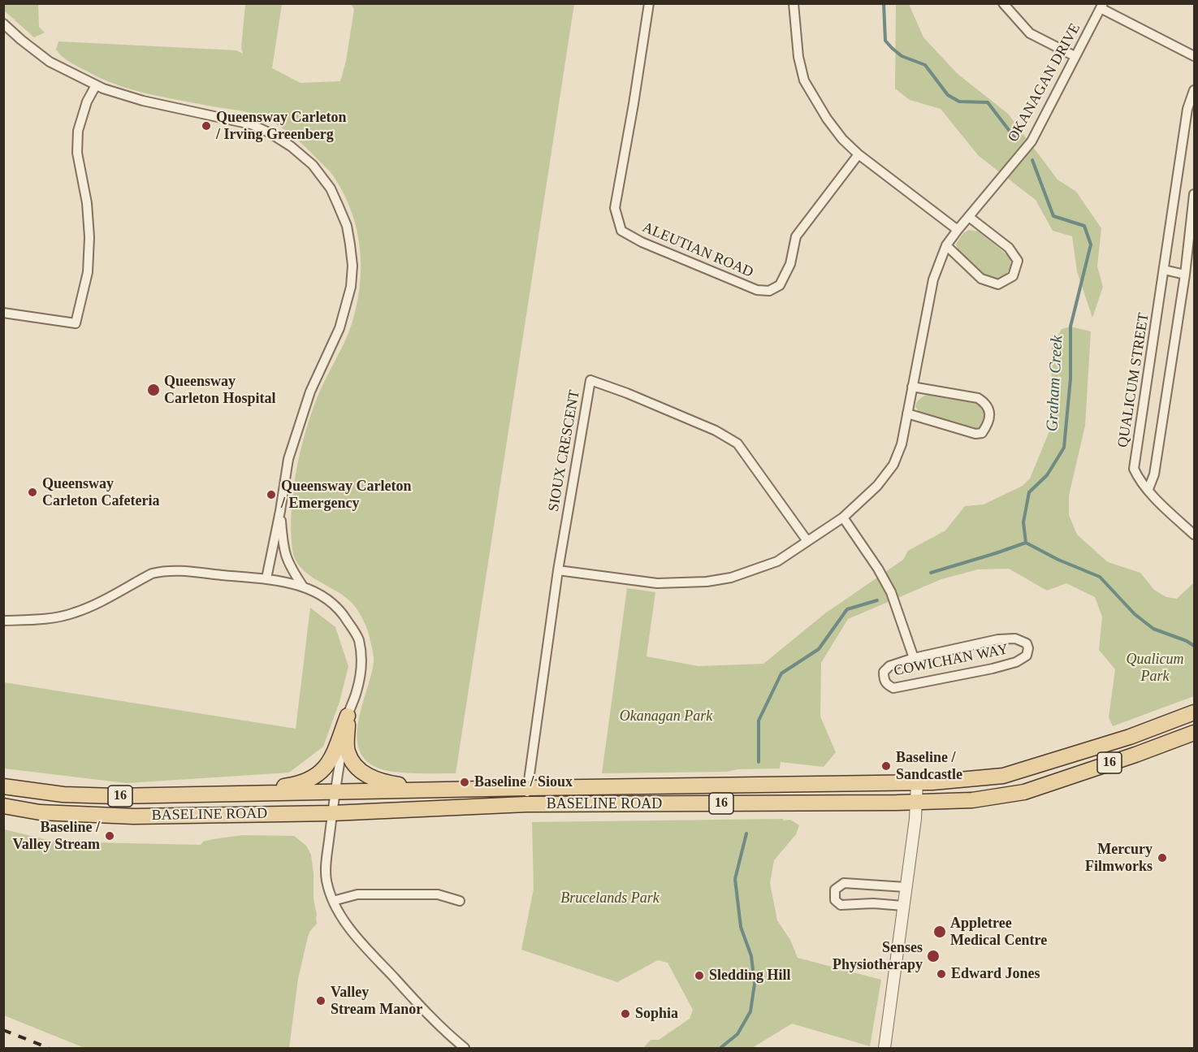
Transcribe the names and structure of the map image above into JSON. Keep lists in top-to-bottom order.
{
  "streets": {
    "main road": ["16", "BASELINE ROAD"],
    "street": [
      "OKANAGAN DRIVE",
      "ALEUTIAN ROAD",
      "QUALICUM STREET",
      "SIOUX CRESCENT",
      "COWICHAN WAY"
    ]
  },
  "crossings": [
    ["OKANAGAN DRIVE", "SIOUX CRESCENT"],
    ["OKANAGAN DRIVE", "COWICHAN WAY"],
    ["SIOUX CRESCENT", "BASELINE ROAD"]
  ],
  "water": ["Graham Creek"],
  "parks": ["Qualicum Park", "Okanagan Park", "Brucelands Park"],
  "places": [
    "Queensway Carleton / Irving Greenberg",
    "Queensway Carleton Hospital",
    "Queensway Carleton Cafeteria",
    "Queensway Carleton / Emergency",
    "Baseline / Sandcastle",
    "Baseline / Sioux",
    "Baseline / Valley Stream",
    "Mercury Filmworks",
    "Appletree Medical Centre",
    "Senses Physiotherapy",
    "Edward Jones",
    "Sledding Hill",
    "Valley Stream Manor",
    "Sophia"
  ]
}
